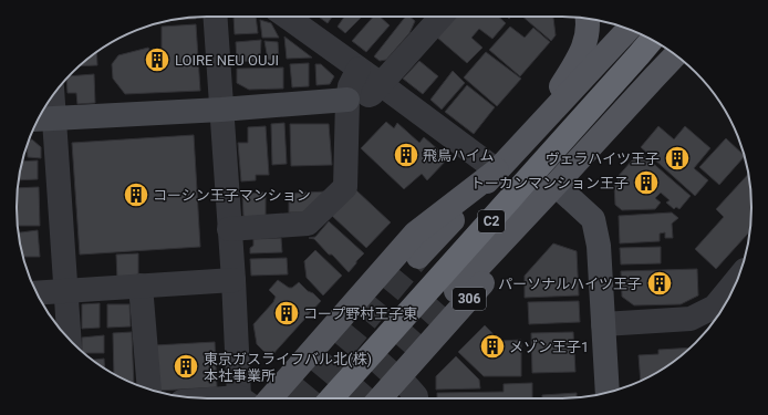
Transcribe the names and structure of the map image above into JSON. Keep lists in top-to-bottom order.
{
  "streets": {
    "highway": ["C2"],
    "main road": ["306"]
  },
  "places": {
    "building": [
      "LOIRE NEU OUJI",
      "飛鳥ハイム",
      "ヴェラハイツ王子",
      "トーカンマンション王子",
      "コーシン王子マンション",
      "パーソナルハイツ王子",
      "コープ野村王子東",
      "メゾン王子1",
      "東京ガスライフバル北(株) 本社事業所"
    ]
  }
}
